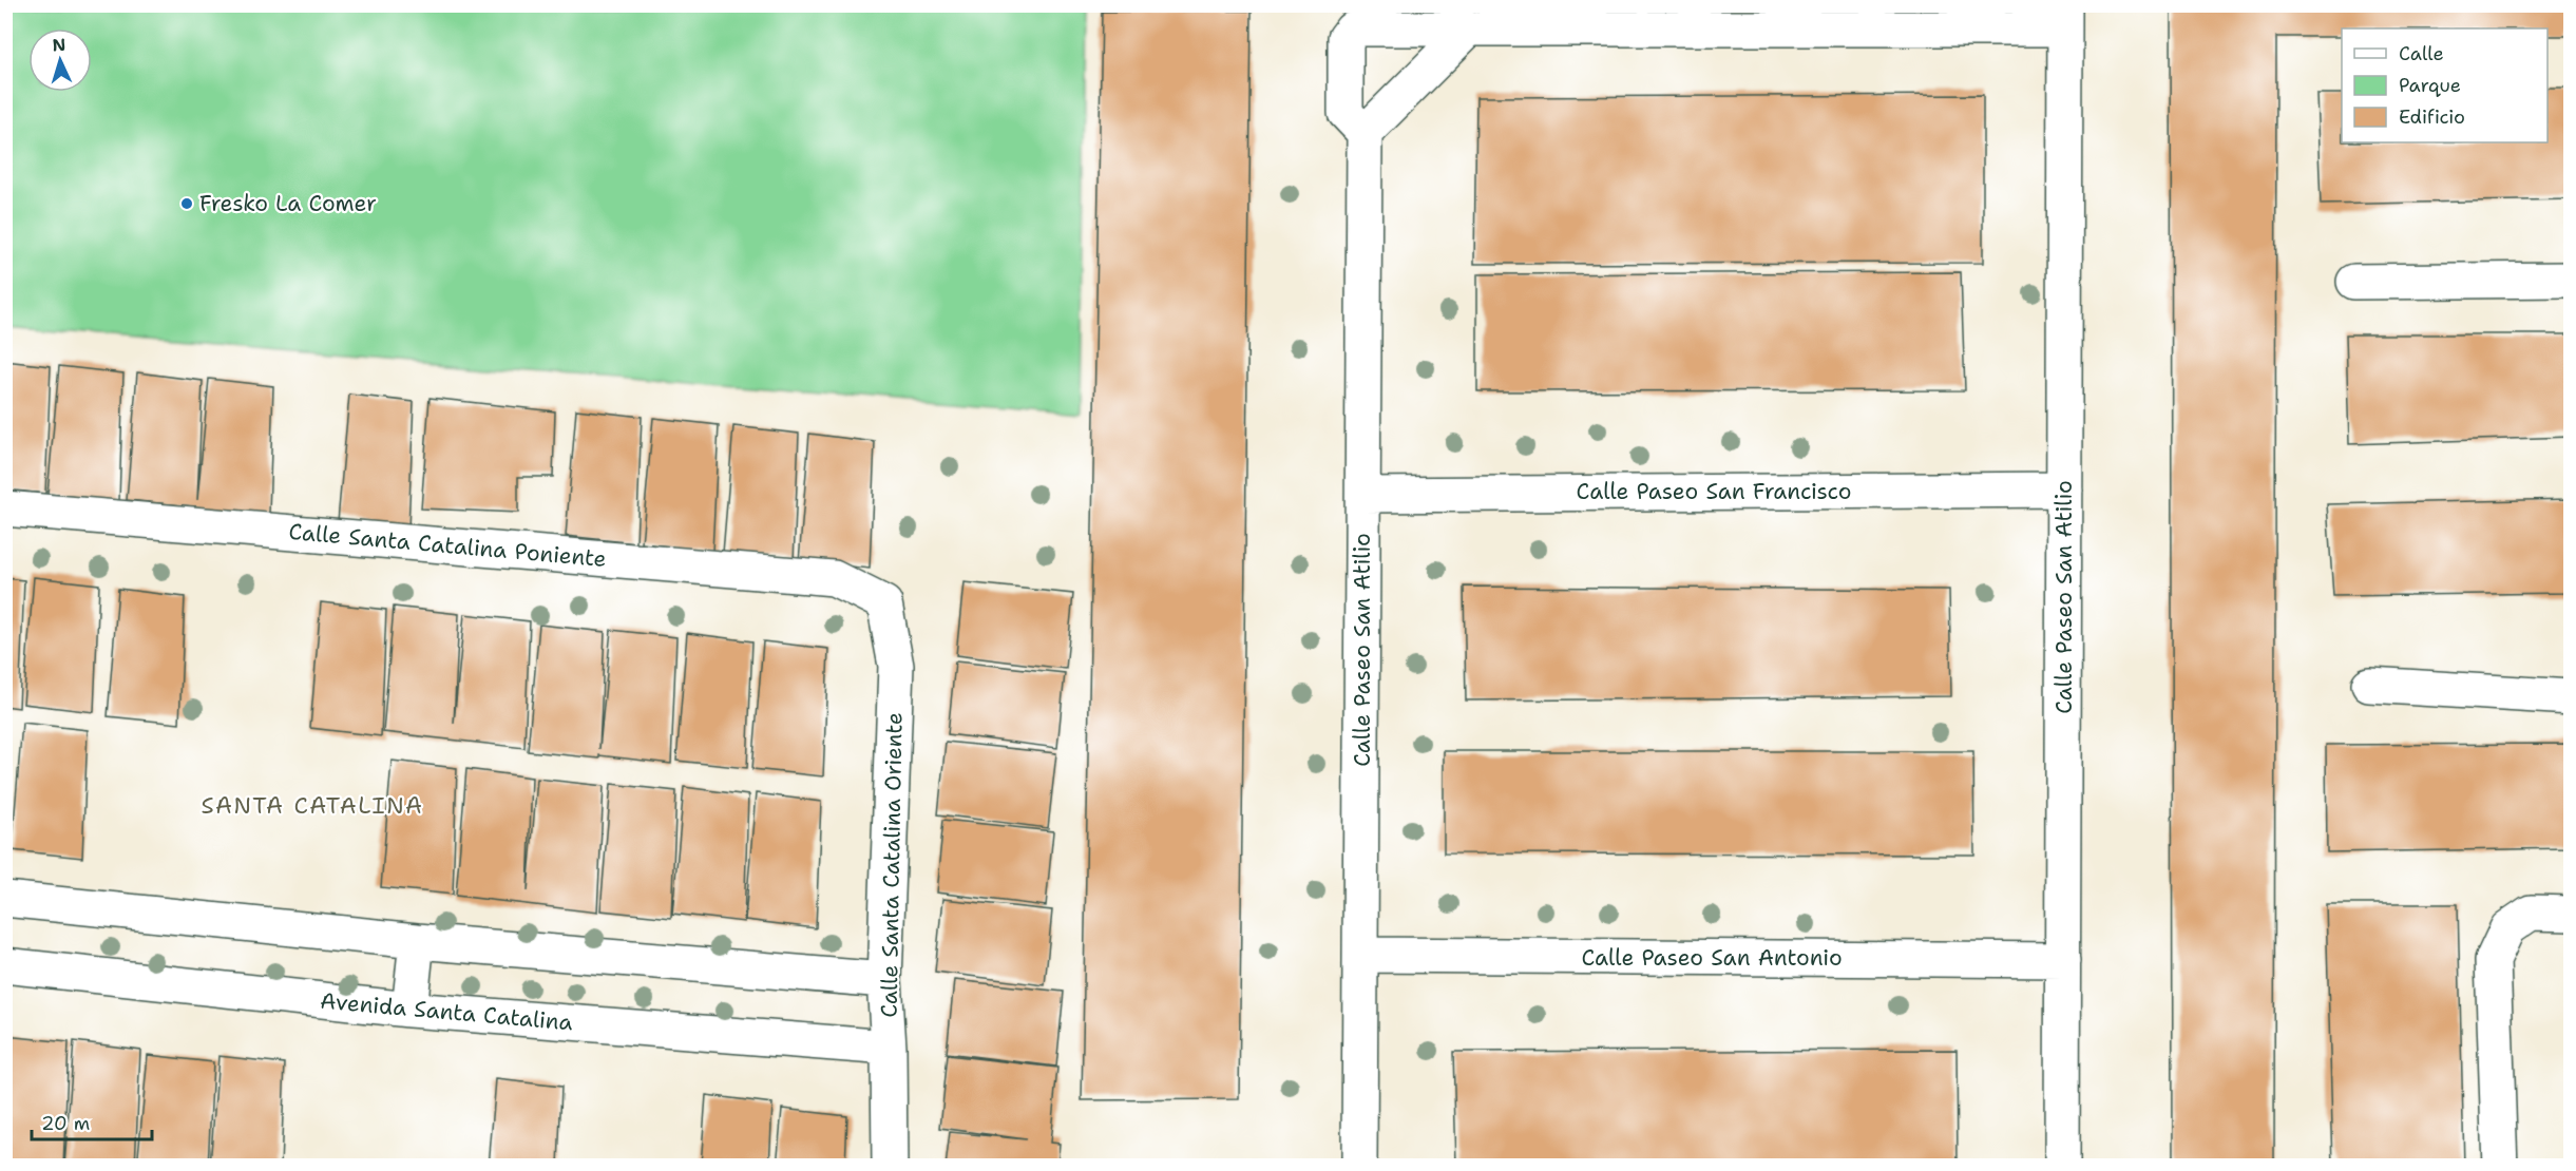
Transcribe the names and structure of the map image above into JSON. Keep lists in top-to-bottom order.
{
  "streets": {
    "street": [
      "Calle Paseo San Francisco",
      "Calle Santa Catalina Poniente",
      "Calle Paseo San Atilio",
      "Calle Santa Catalina Oriente",
      "Calle Paseo San Antonio",
      "Avenida Santa Catalina"
    ]
  },
  "crossings": [
    ["Calle Paseo San Francisco", "Calle Paseo San Atilio"],
    ["Calle Santa Catalina Poniente", "Calle Santa Catalina Oriente"],
    ["Calle Paseo San Atilio", "Calle Paseo San Antonio"],
    ["Calle Santa Catalina Oriente", "Avenida Santa Catalina"]
  ],
  "districts": ["SANTA CATALINA"],
  "places": ["Fresko La Comer"],
  "legend": ["Calle", "Parque", "Edificio"],
  "scale_bar": "20 m",
  "north": "top"
}
